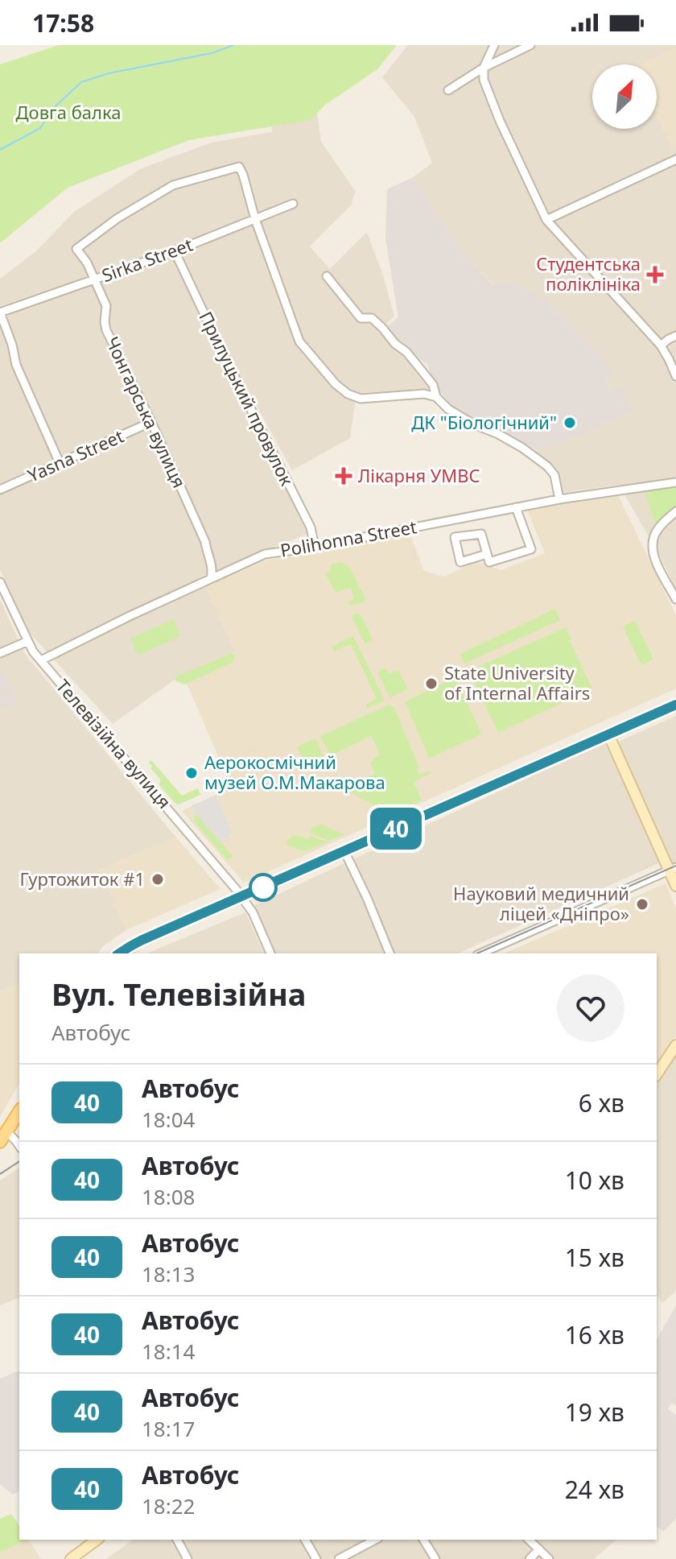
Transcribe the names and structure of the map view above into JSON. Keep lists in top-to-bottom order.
{
  "streets": {
    "street": [
      "Sirka Street",
      "Прилуцький провулок",
      "Чонгарська вулиця",
      "Yasna Street",
      "Polihonna Street",
      "Телевізійна вулиця"
    ]
  },
  "crossings": [
    ["Sirka Street", "Прилуцький провулок"],
    ["Sirka Street", "Чонгарська вулиця"],
    ["Прилуцький провулок", "Polihonna Street"],
    ["Чонгарська вулиця", "Yasna Street"],
    ["Чонгарська вулиця", "Polihonna Street"],
    ["Polihonna Street", "Телевізійна вулиця"]
  ],
  "parks": ["Довга балка"],
  "places": {
    "health": ["Студентська поліклініка", "Лікарня УМВС"],
    "other": [
      "ДК \"Біологічний\"",
      "State University of Internal Affairs",
      "Аерокосмічний музей О.М.Макарова",
      "Гуртожиток #1",
      "Науковий медичний ліцей «Дніпро»"
    ]
  },
  "lines": ["bus line 40"],
  "north": "top right",
  "page": {
    "status": "17:58",
    "on_map": "40",
    "heading": ["Вул. Телевізійна", "Автобус"],
    "list": [
      {
        "mark": "40",
        "name": "Автобус",
        "note": "18:04",
        "value": "6 хв"
      },
      {
        "mark": "40",
        "name": "Автобус",
        "note": "18:08",
        "value": "10 хв"
      },
      {
        "mark": "40",
        "name": "Автобус",
        "note": "18:13",
        "value": "15 хв"
      },
      {
        "mark": "40",
        "name": "Автобус",
        "note": "18:14",
        "value": "16 хв"
      },
      {
        "mark": "40",
        "name": "Автобус",
        "note": "18:17",
        "value": "19 хв"
      },
      {
        "mark": "40",
        "name": "Автобус",
        "note": "18:22",
        "value": "24 хв"
      }
    ]
  }
}
